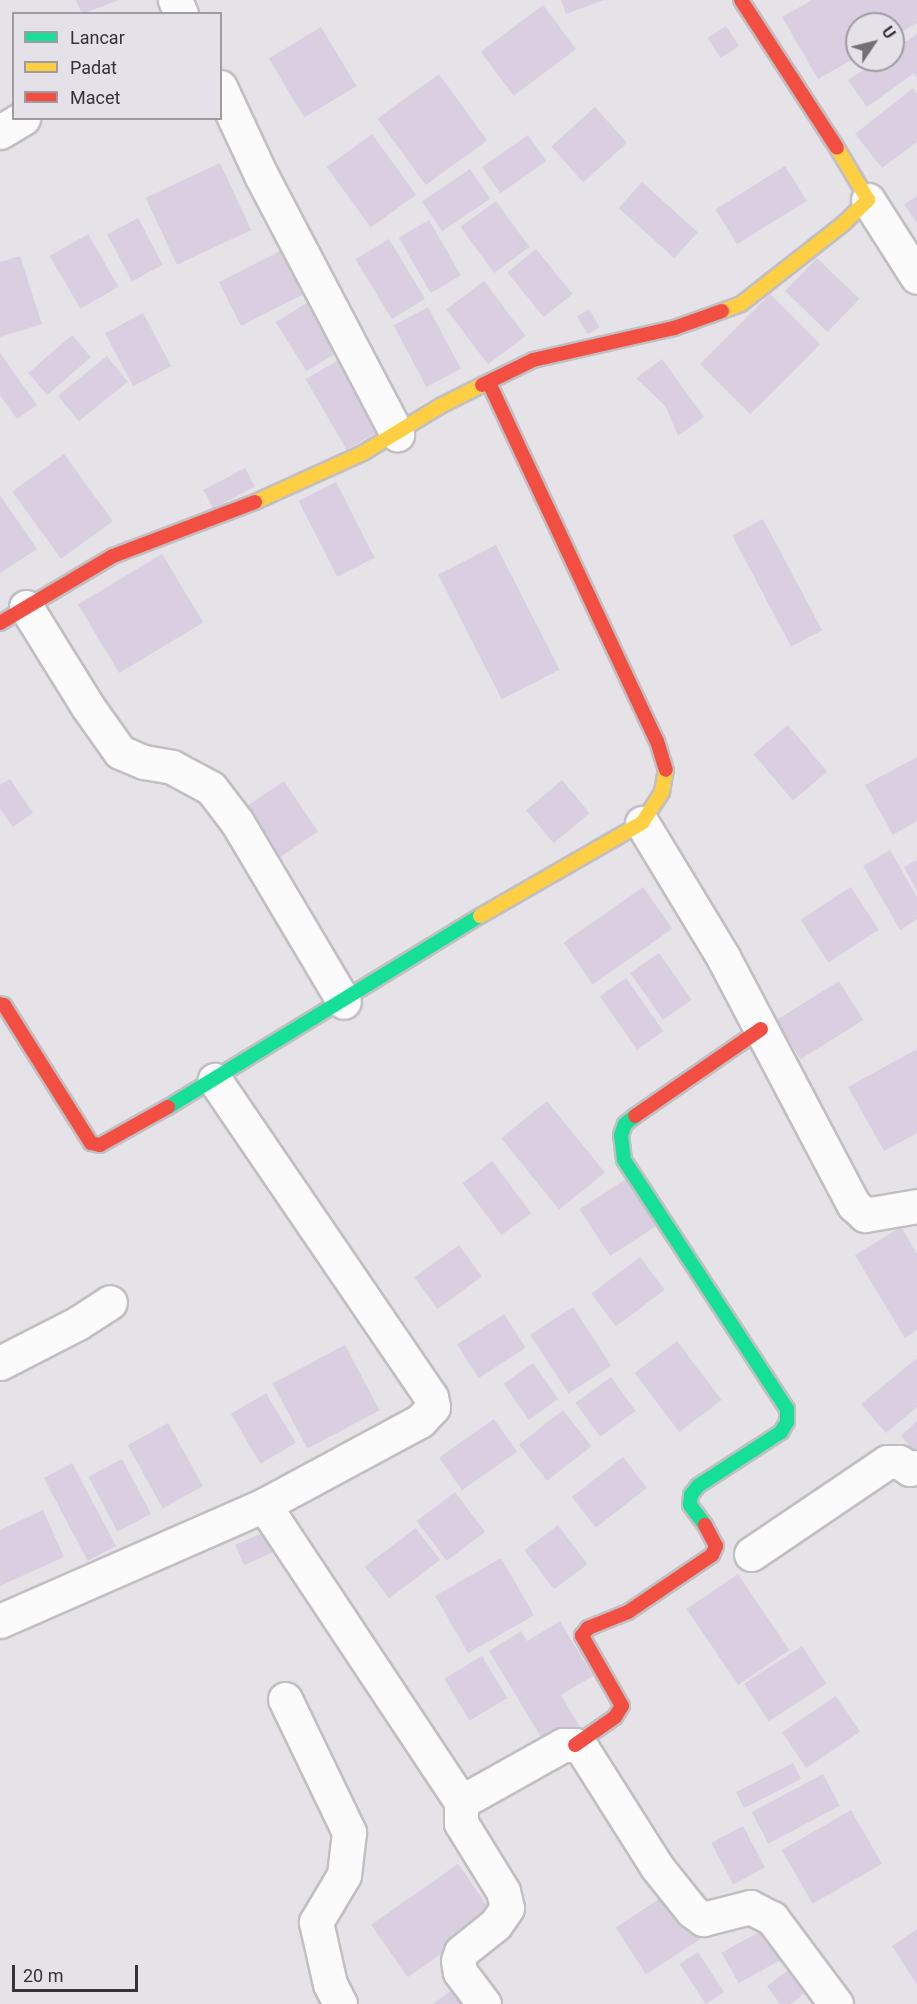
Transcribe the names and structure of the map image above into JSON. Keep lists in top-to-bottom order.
{
  "legend": ["Lancar", "Padat", "Macet"],
  "scale_bar": "20 m",
  "north": "top right"
}
